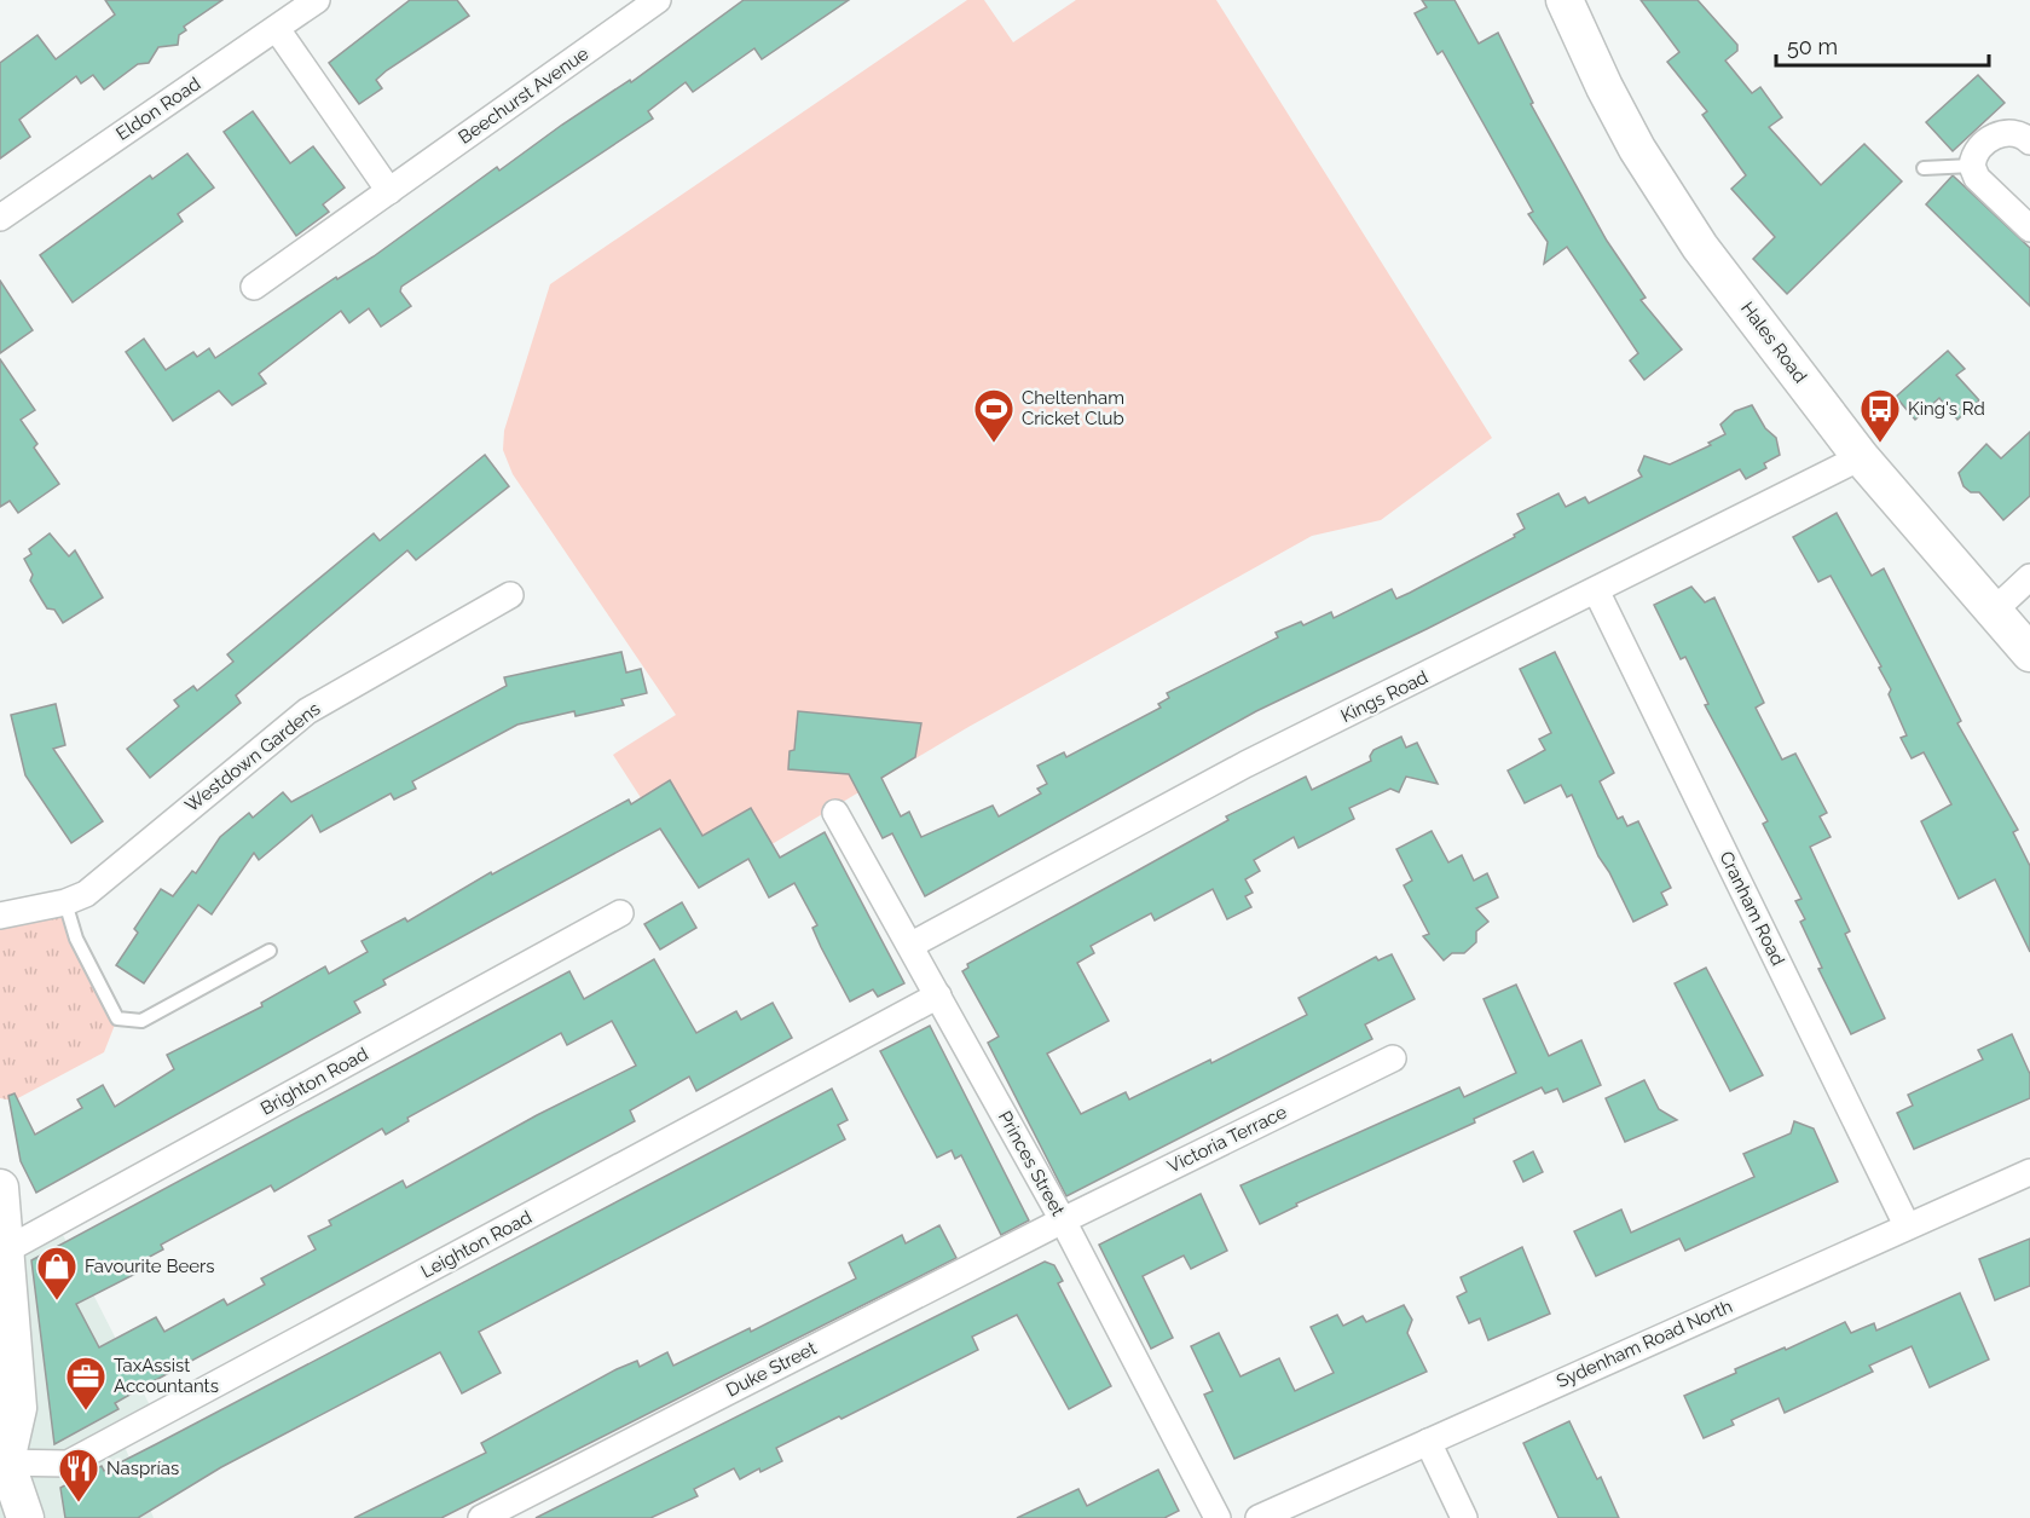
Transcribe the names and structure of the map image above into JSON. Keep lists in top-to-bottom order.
{
  "streets": {
    "main road": ["Hales Road"],
    "street": [
      "Beechurst Avenue",
      "Eldon Road",
      "Kings Road",
      "Westdown Gardens",
      "Cranham Road",
      "Brighton Road",
      "Victoria Terrace",
      "Princes Street",
      "Leighton Road",
      "Sydenham Road North",
      "Duke Street"
    ]
  },
  "crossings": [
    ["Hales Road", "Kings Road"],
    ["Kings Road", "Cranham Road"],
    ["Kings Road", "Princes Street"],
    ["Cranham Road", "Sydenham Road North"],
    ["Victoria Terrace", "Princes Street"],
    ["Victoria Terrace", "Duke Street"],
    ["Princes Street", "Leighton Road"],
    ["Princes Street", "Duke Street"]
  ],
  "places": {
    "sports": ["Cheltenham Cricket Club"],
    "bus stop": ["King's Rd"],
    "shop": ["Favourite Beers"],
    "office": ["TaxAssist Accountants"],
    "restaurant": ["Nasprías"]
  },
  "scale_bar": "50 m"
}
